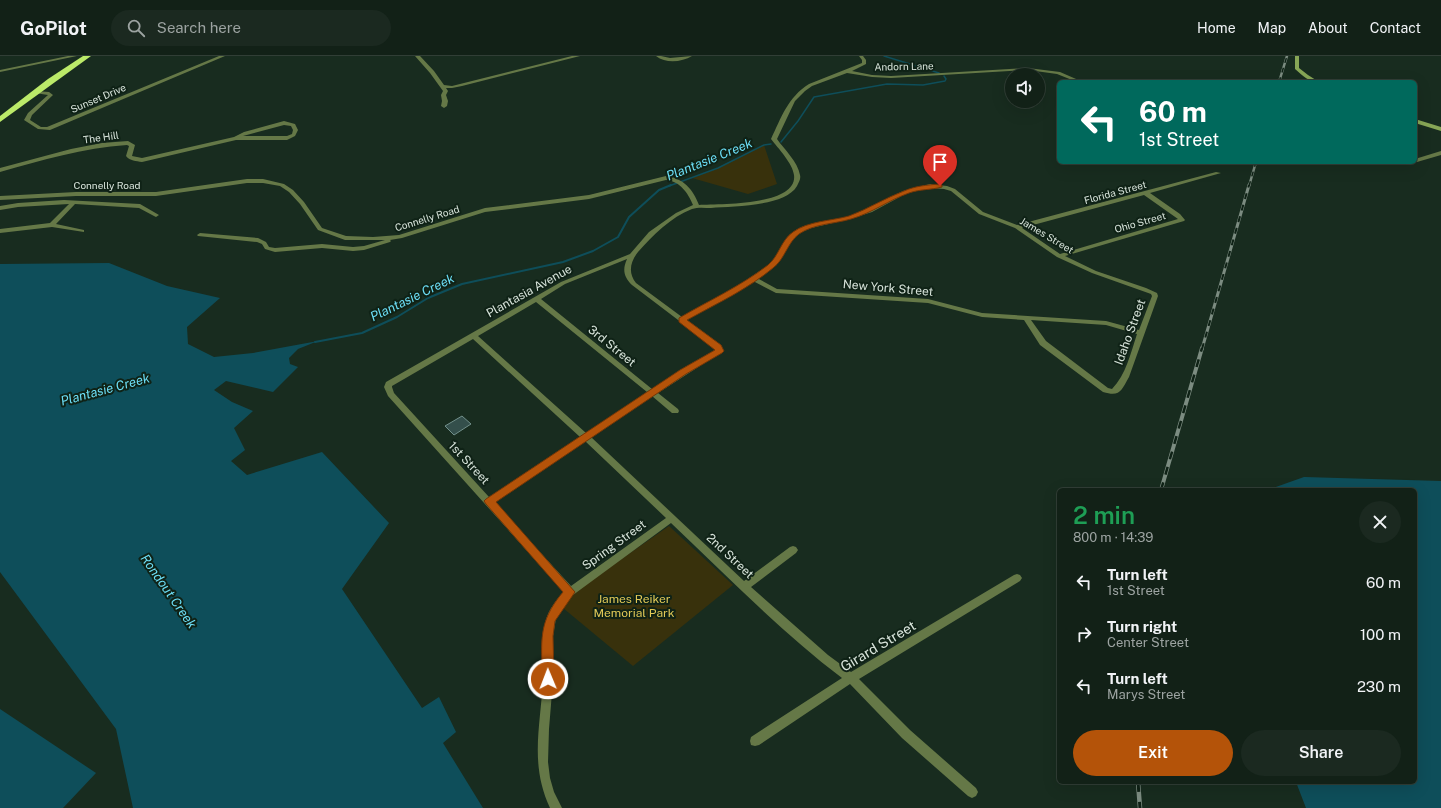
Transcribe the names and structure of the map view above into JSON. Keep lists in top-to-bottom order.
{
  "streets": {
    "street": [
      "Andorn Lane",
      "Sunset Drive",
      "The Hill",
      "Connelly Road",
      "Florida Street",
      "Ohio Street",
      "James Street",
      "New York Street",
      "Plantasia Avenue",
      "Idaho Street",
      "3rd Street",
      "1st Street",
      "Spring Street",
      "2nd Street",
      "Girard Street"
    ]
  },
  "crossings": [
    ["Connelly Road", "Plantasia Avenue"],
    ["Florida Street", "Ohio Street"],
    ["Florida Street", "James Street"],
    ["Ohio Street", "James Street"],
    ["James Street", "New York Street"],
    ["James Street", "Idaho Street"],
    ["New York Street", "Idaho Street"],
    ["Plantasia Avenue", "3rd Street"],
    ["Plantasia Avenue", "1st Street"],
    ["Plantasia Avenue", "2nd Street"],
    ["1st Street", "Spring Street"],
    ["Spring Street", "2nd Street"],
    ["2nd Street", "Girard Street"]
  ],
  "water": ["Plantasie Creek", "Rondout Creek"],
  "parks": ["James Reiker Memorial Park"],
  "page": {
    "header": "GoPilot",
    "search": "Search here",
    "nav": [
      "Home",
      "Map",
      "About",
      "Contact"
    ],
    "turn": ["60 m", "1st Street"],
    "heading": ["2 min", "800 m · 14:39"],
    "list": [
      {
        "name": "Turn left",
        "note": "1st Street",
        "value": "60 m"
      },
      {
        "name": "Turn right",
        "note": "Center Street",
        "value": "100 m"
      },
      {
        "name": "Turn left",
        "note": "Marys Street",
        "value": "230 m"
      }
    ],
    "buttons": ["Exit", "Share"]
  }
}
